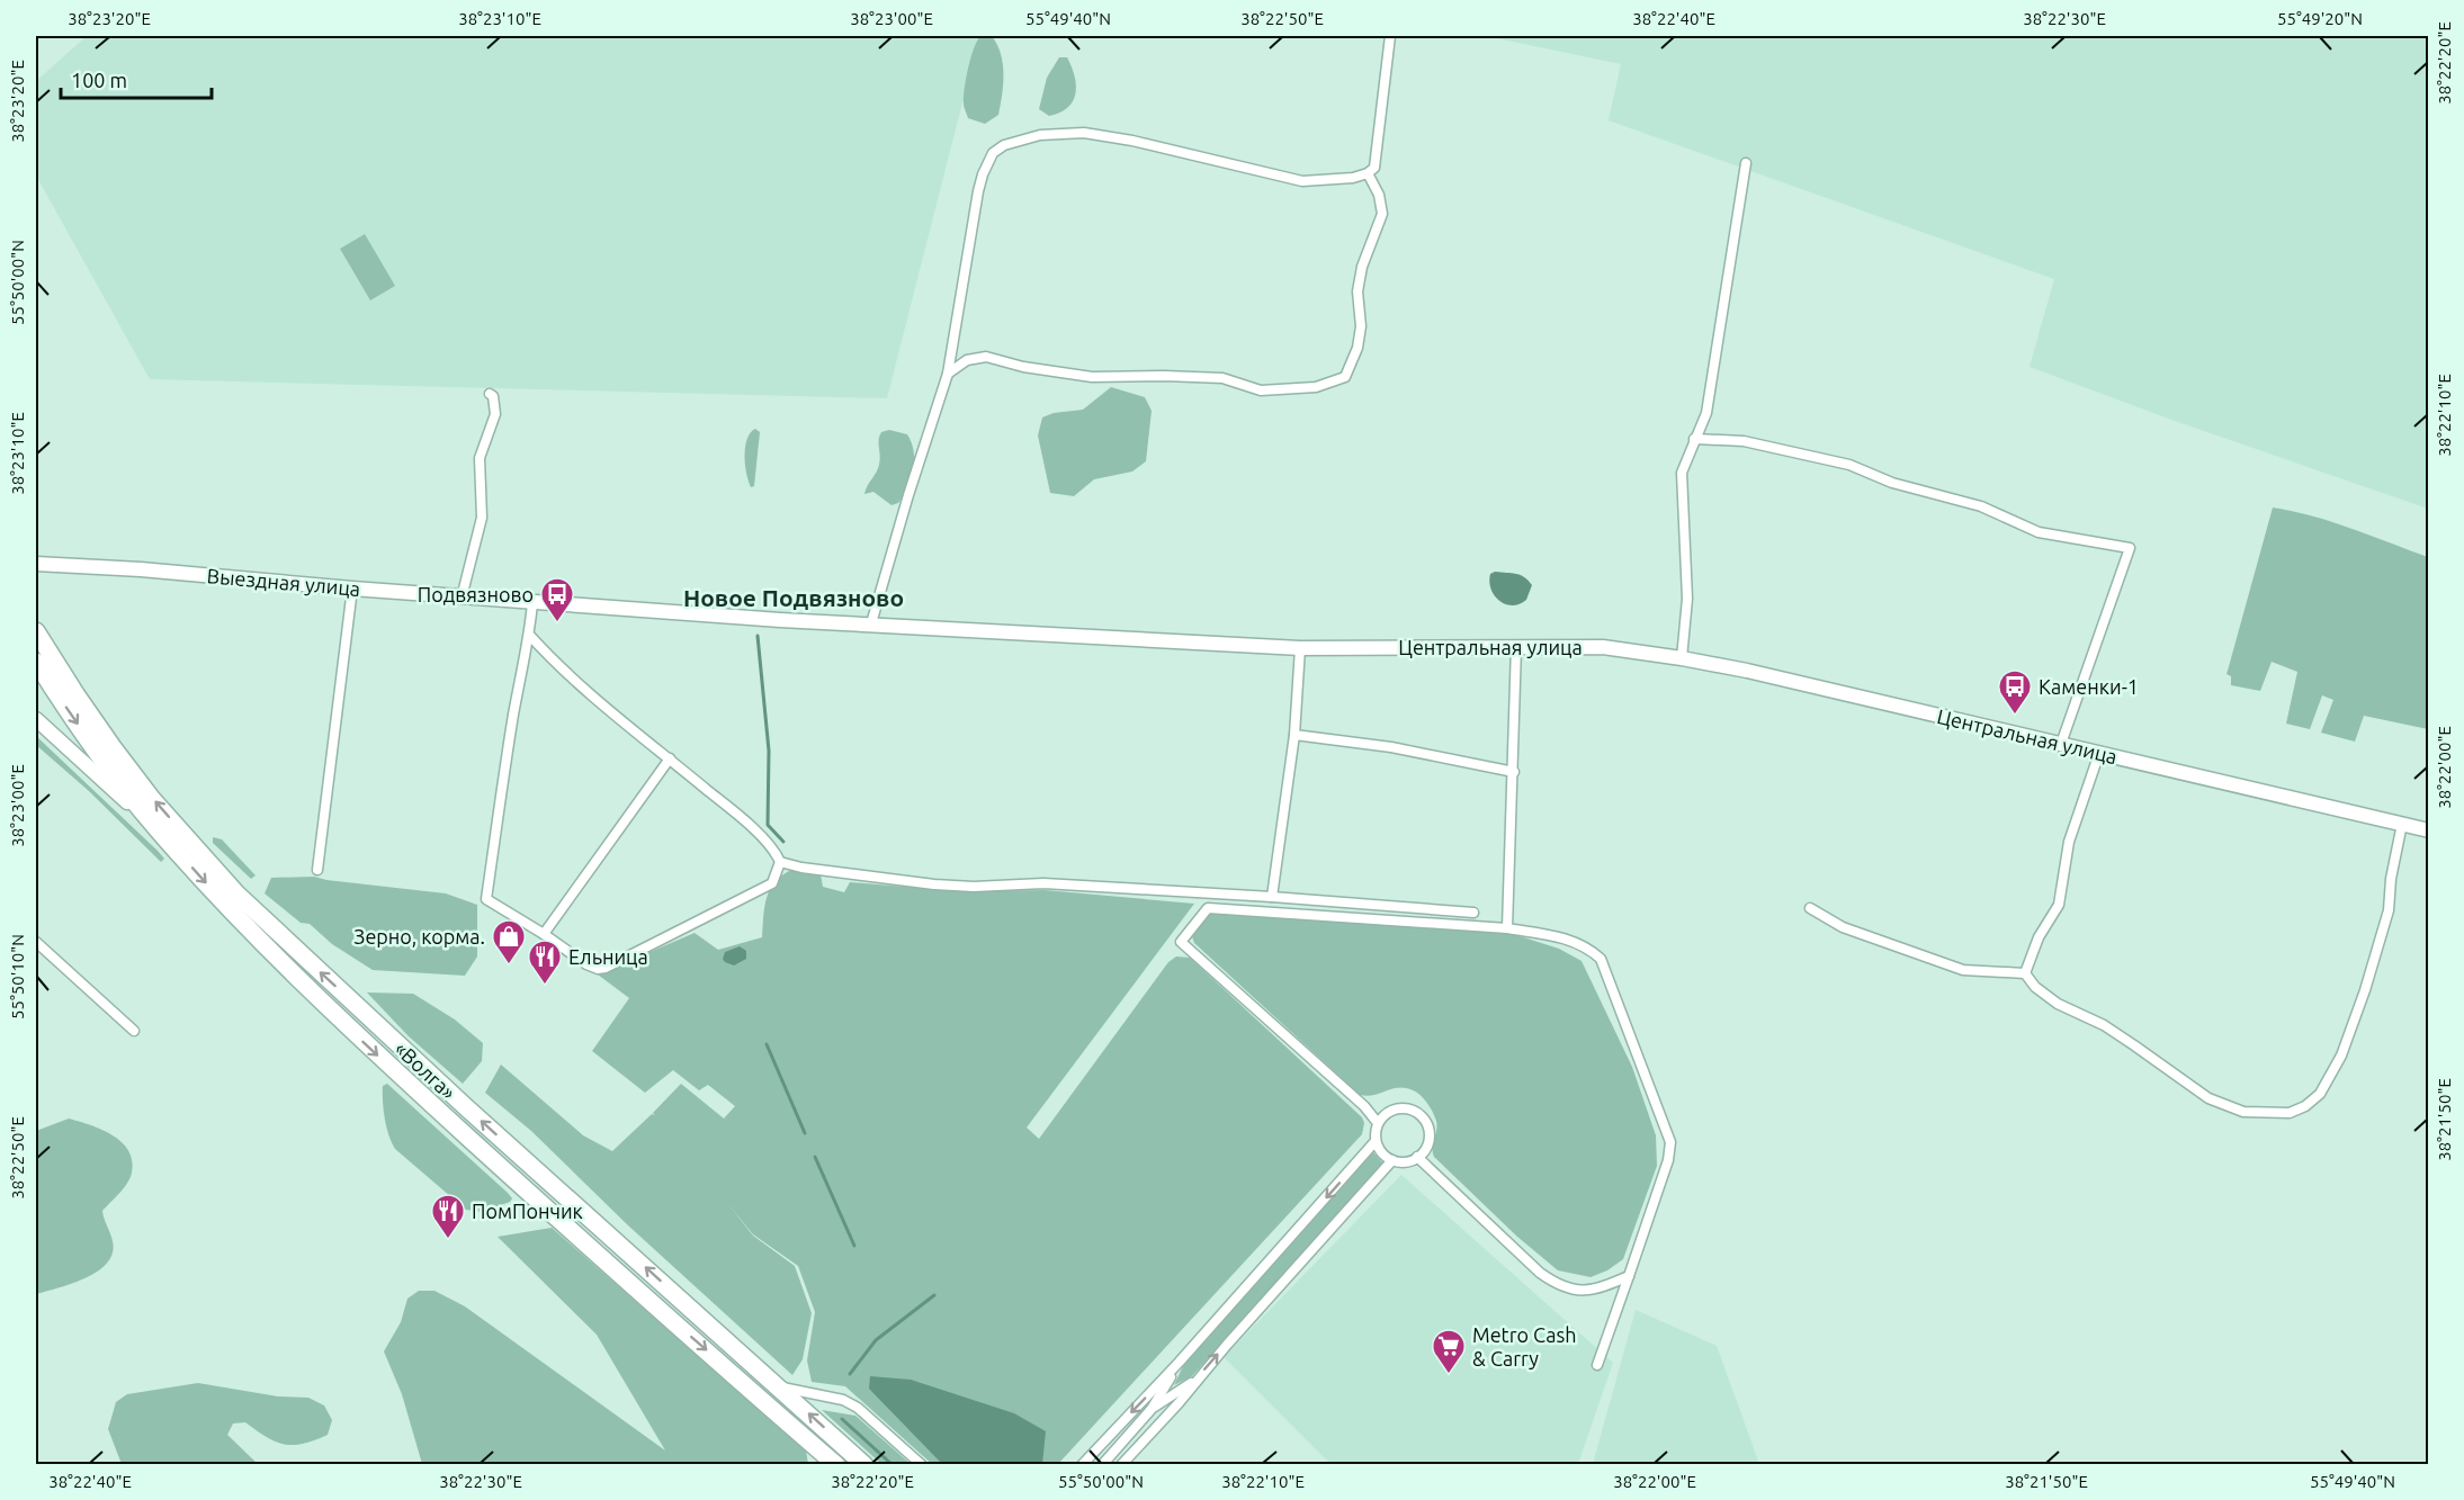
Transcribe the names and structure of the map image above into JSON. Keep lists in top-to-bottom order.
{
  "streets": {
    "highway": ["«Волга»"],
    "main road": ["Выездная улица", "Центральная улица"]
  },
  "crossings": [
    ["Выездная улица", "Центральная улица"]
  ],
  "districts": ["Новое Подвязново"],
  "places": {
    "bus stop": ["Подвязново", "Каменки-1"],
    "shop": ["Зерно, корма."],
    "restaurant": ["Ельница", "ПомПончик"],
    "supermarket": ["Metro Cash & Carry"]
  },
  "scale_bar": "100 m",
  "coordinates": [
    "38°23'20\"E",
    "38°23'10\"E",
    "38°23'00\"E",
    "55°49'40\"N",
    "38°22'50\"E",
    "38°22'40\"E",
    "38°22'30\"E",
    "55°49'20\"N",
    "38°22'20\"E",
    "55°50'00\"N",
    "38°22'10\"E",
    "38°22'00\"E",
    "55°50'10\"N",
    "38°21'50\"E"
  ]
}
